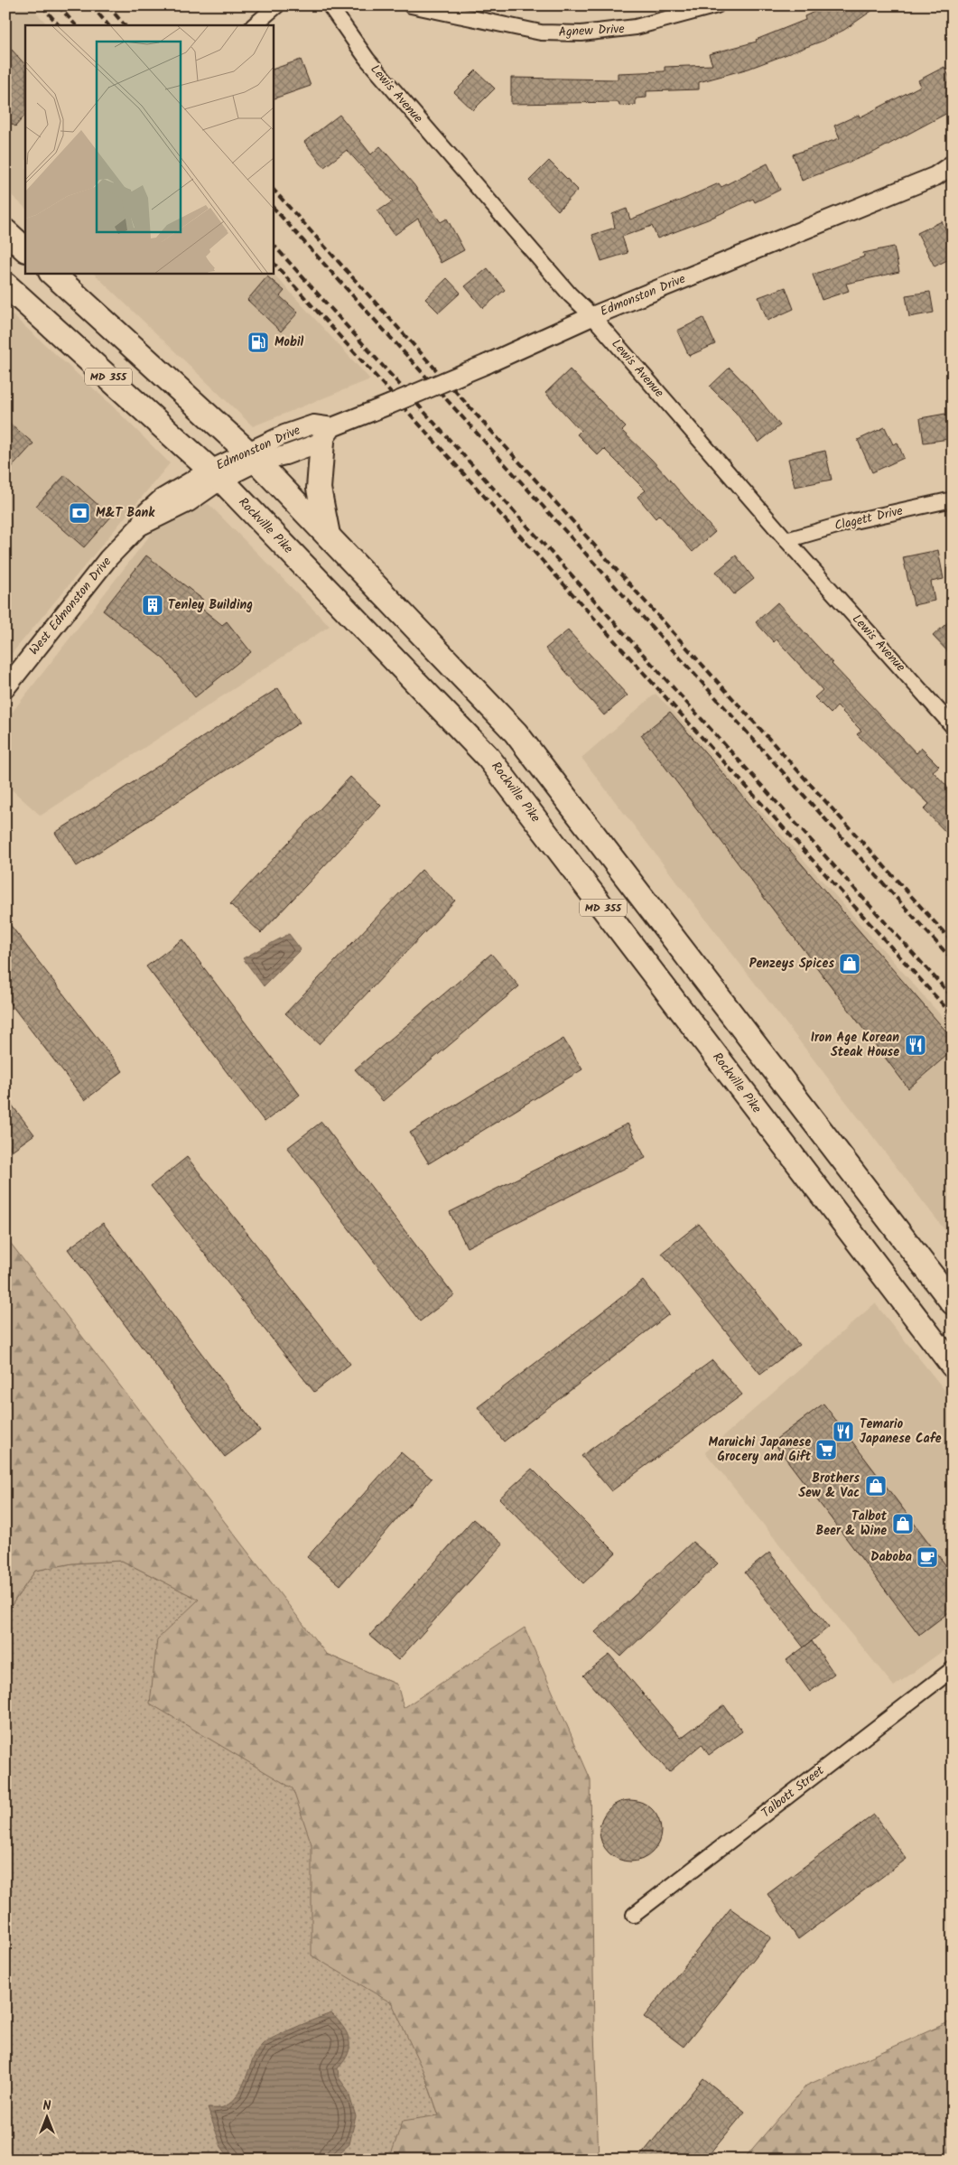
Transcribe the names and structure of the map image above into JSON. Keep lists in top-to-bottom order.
{
  "streets": {
    "main road": ["MD 355", "Rockville Pike"],
    "street": [
      "Agnew Drive",
      "Lewis Avenue",
      "Edmonston Drive",
      "Clagett Drive",
      "West Edmonston Drive",
      "Talbott Street"
    ]
  },
  "crossings": [
    ["Lewis Avenue", "Edmonston Drive"],
    ["Lewis Avenue", "Clagett Drive"],
    ["Edmonston Drive", "MD 355"],
    ["Edmonston Drive", "Rockville Pike"],
    ["Edmonston Drive", "West Edmonston Drive"],
    ["Rockville Pike", "West Edmonston Drive"]
  ],
  "places": {
    "fuel station": ["Mobil"],
    "bank": ["M&T Bank"],
    "building": ["Tenley Building"],
    "shop": ["Penzeys Spices", "Brothers Sew & Vac", "Talbot Beer & Wine"],
    "restaurant": ["Iron Age Korean Steak House", "Temario Japanese Cafe"],
    "supermarket": ["Maruichi Japanese Grocery and Gift"],
    "cafe": ["Daboba"]
  },
  "north": "top"
}
